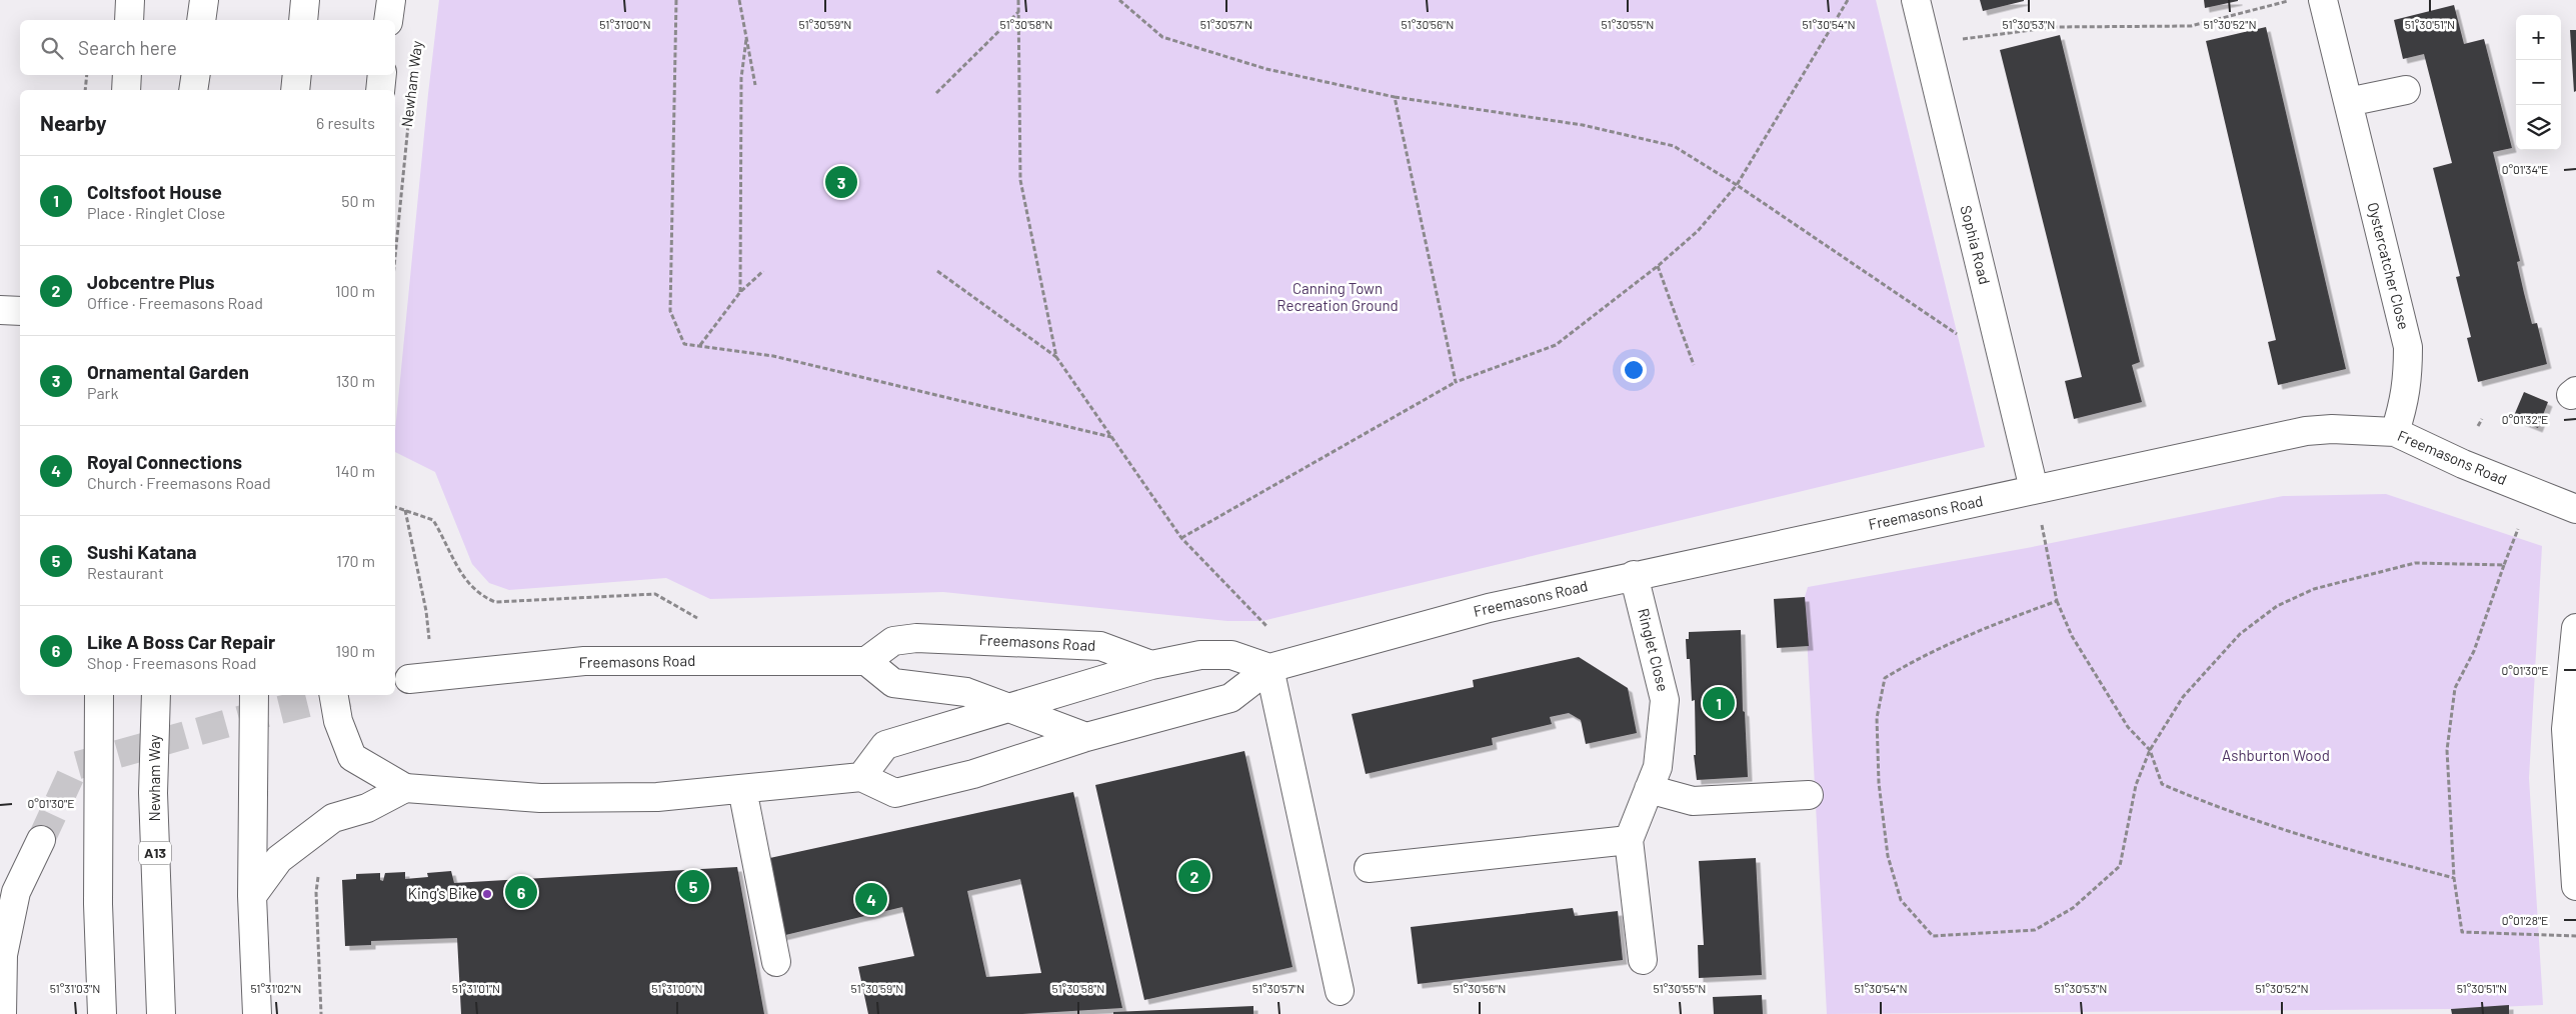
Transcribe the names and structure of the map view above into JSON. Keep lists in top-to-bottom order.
{
  "streets": {
    "main road": [
      "Newham Way",
      "Sophia Road",
      "Oystercatcher Close",
      "Freemasons Road",
      "Ringlet Close",
      "A13"
    ]
  },
  "crossings": [
    ["Sophia Road", "Freemasons Road"],
    ["Oystercatcher Close", "Freemasons Road"],
    ["Freemasons Road", "Ringlet Close"]
  ],
  "parks": ["Canning Town Recreation Ground", "Ashburton Wood"],
  "places": ["King's Bike"],
  "page": {
    "map_buttons": ["+", "−"],
    "search": "Search here",
    "heading": ["Nearby", "6 results"],
    "list": [
      {
        "mark": "1",
        "name": "Coltsfoot House",
        "note": "Place · Ringlet Close",
        "value": "50 m"
      },
      {
        "mark": "2",
        "name": "Jobcentre Plus",
        "note": "Office · Freemasons Road",
        "value": "100 m"
      },
      {
        "mark": "3",
        "name": "Ornamental Garden",
        "note": "Park",
        "value": "130 m"
      },
      {
        "mark": "4",
        "name": "Royal Connections",
        "note": "Church · Freemasons Road",
        "value": "140 m"
      },
      {
        "mark": "5",
        "name": "Sushi Katana",
        "note": "Restaurant",
        "value": "170 m"
      },
      {
        "mark": "6",
        "name": "Like A Boss Car Repair",
        "note": "Shop · Freemasons Road",
        "value": "190 m"
      }
    ],
    "pins": [
      "3",
      "1",
      "2",
      "5",
      "6",
      "4"
    ]
  },
  "coordinates": [
    "51°31'00\"N",
    "51°30'59\"N",
    "51°30'58\"N",
    "51°30'57\"N",
    "51°30'56\"N",
    "51°30'55\"N",
    "51°30'54\"N",
    "51°30'53\"N",
    "51°30'52\"N",
    "51°30'51\"N",
    "0°01'34\"E",
    "0°01'32\"E",
    "0°01'30\"E",
    "0°01'28\"E",
    "51°31'03\"N",
    "51°31'02\"N",
    "51°31'01\"N"
  ]
}
